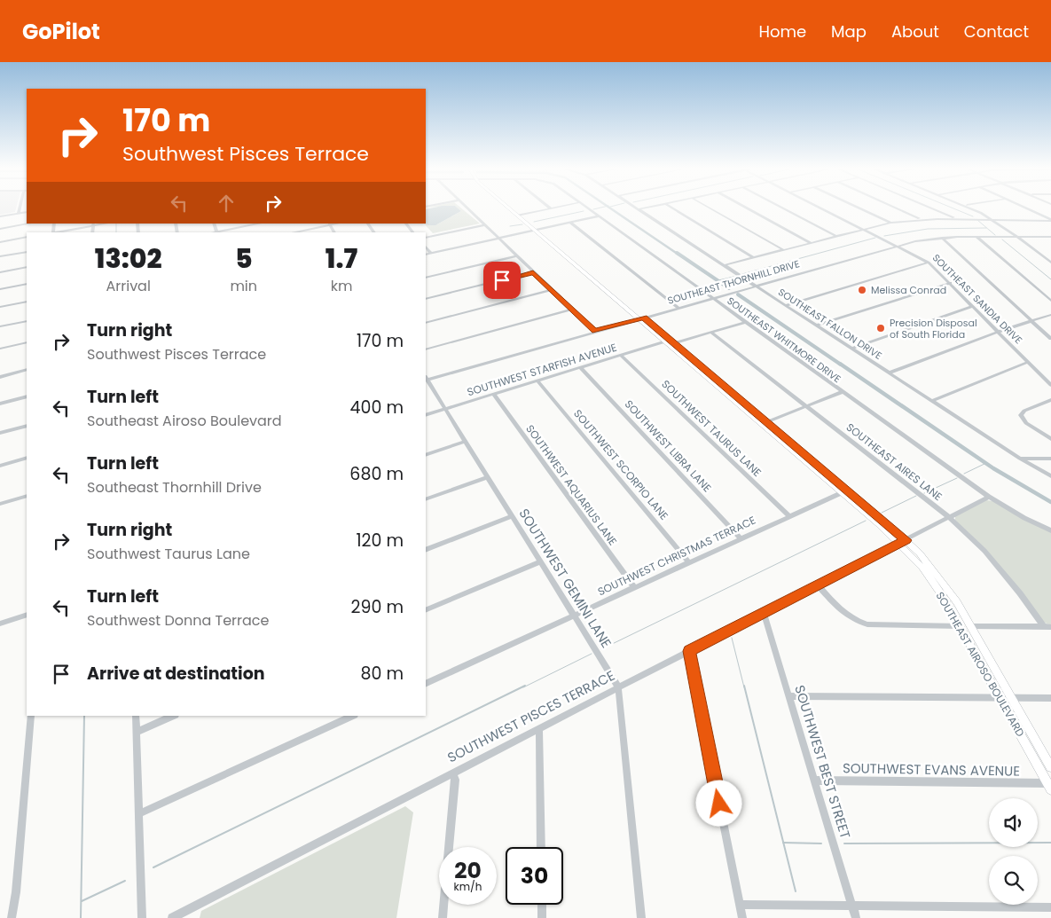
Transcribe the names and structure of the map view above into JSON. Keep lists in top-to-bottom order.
{
  "streets": {
    "main road": ["SOUTHEAST AIROSO BOULEVARD"],
    "street": [
      "SOUTHEAST THORNHILL DRIVE",
      "SOUTHEAST SANDIA DRIVE",
      "SOUTHEAST FALLON DRIVE",
      "SOUTHEAST WHITMORE DRIVE",
      "SOUTHWEST STARFISH AVENUE",
      "SOUTHWEST TAURUS LANE",
      "SOUTHWEST LIBRA LANE",
      "SOUTHEAST AIRES LANE",
      "SOUTHWEST SCORPIO LANE",
      "SOUTHWEST AQUARIUS LANE",
      "SOUTHWEST CHRISTMAS TERRACE",
      "SOUTHWEST GEMINI LANE",
      "SOUTHWEST PISCES TERRACE",
      "SOUTHWEST BEST STREET",
      "SOUTHWEST EVANS AVENUE"
    ]
  },
  "crossings": [
    ["SOUTHEAST THORNHILL DRIVE", "SOUTHEAST SANDIA DRIVE"],
    ["SOUTHEAST THORNHILL DRIVE", "SOUTHEAST FALLON DRIVE"],
    ["SOUTHEAST THORNHILL DRIVE", "SOUTHEAST WHITMORE DRIVE"],
    ["SOUTHEAST THORNHILL DRIVE", "SOUTHWEST GEMINI LANE"],
    ["SOUTHEAST THORNHILL DRIVE", "SOUTHEAST AIROSO BOULEVARD"],
    ["SOUTHEAST WHITMORE DRIVE", "SOUTHWEST PISCES TERRACE"],
    ["SOUTHWEST STARFISH AVENUE", "SOUTHWEST TAURUS LANE"],
    ["SOUTHWEST STARFISH AVENUE", "SOUTHWEST LIBRA LANE"],
    ["SOUTHWEST STARFISH AVENUE", "SOUTHWEST SCORPIO LANE"],
    ["SOUTHWEST STARFISH AVENUE", "SOUTHWEST AQUARIUS LANE"],
    ["SOUTHWEST STARFISH AVENUE", "SOUTHWEST GEMINI LANE"],
    ["SOUTHWEST STARFISH AVENUE", "SOUTHEAST AIROSO BOULEVARD"],
    ["SOUTHWEST TAURUS LANE", "SOUTHWEST CHRISTMAS TERRACE"],
    ["SOUTHWEST LIBRA LANE", "SOUTHWEST CHRISTMAS TERRACE"],
    ["SOUTHEAST AIRES LANE", "SOUTHWEST PISCES TERRACE"],
    ["SOUTHWEST SCORPIO LANE", "SOUTHWEST CHRISTMAS TERRACE"],
    ["SOUTHWEST AQUARIUS LANE", "SOUTHWEST CHRISTMAS TERRACE"],
    ["SOUTHWEST CHRISTMAS TERRACE", "SOUTHWEST GEMINI LANE"],
    ["SOUTHWEST CHRISTMAS TERRACE", "SOUTHEAST AIROSO BOULEVARD"],
    ["SOUTHWEST GEMINI LANE", "SOUTHWEST PISCES TERRACE"],
    ["SOUTHEAST AIROSO BOULEVARD", "SOUTHWEST PISCES TERRACE"],
    ["SOUTHEAST AIROSO BOULEVARD", "SOUTHWEST EVANS AVENUE"],
    ["SOUTHWEST PISCES TERRACE", "SOUTHWEST BEST STREET"],
    ["SOUTHWEST BEST STREET", "SOUTHWEST EVANS AVENUE"]
  ],
  "places": ["Melissa Conrad", "Precision Disposal of South Florida"],
  "page": {
    "header": "GoPilot",
    "nav": [
      "Home",
      "Map",
      "About",
      "Contact"
    ],
    "turn": ["170 m", "Southwest Pisces Terrace"],
    "eta": [
      "13:02",
      "Arrival",
      "5",
      "min",
      "1.7",
      "km"
    ],
    "list": [
      {
        "name": "Turn right",
        "note": "Southwest Pisces Terrace",
        "value": "170 m"
      },
      {
        "name": "Turn left",
        "note": "Southeast Airoso Boulevard",
        "value": "400 m"
      },
      {
        "name": "Turn left",
        "note": "Southeast Thornhill Drive",
        "value": "680 m"
      },
      {
        "name": "Turn right",
        "note": "Southwest Taurus Lane",
        "value": "120 m"
      },
      {
        "name": "Turn left",
        "note": "Southwest Donna Terrace",
        "value": "290 m"
      },
      {
        "name": "Arrive at destination",
        "value": "80 m"
      }
    ],
    "speed": "20 km/h",
    "limit": "30"
  }
}
